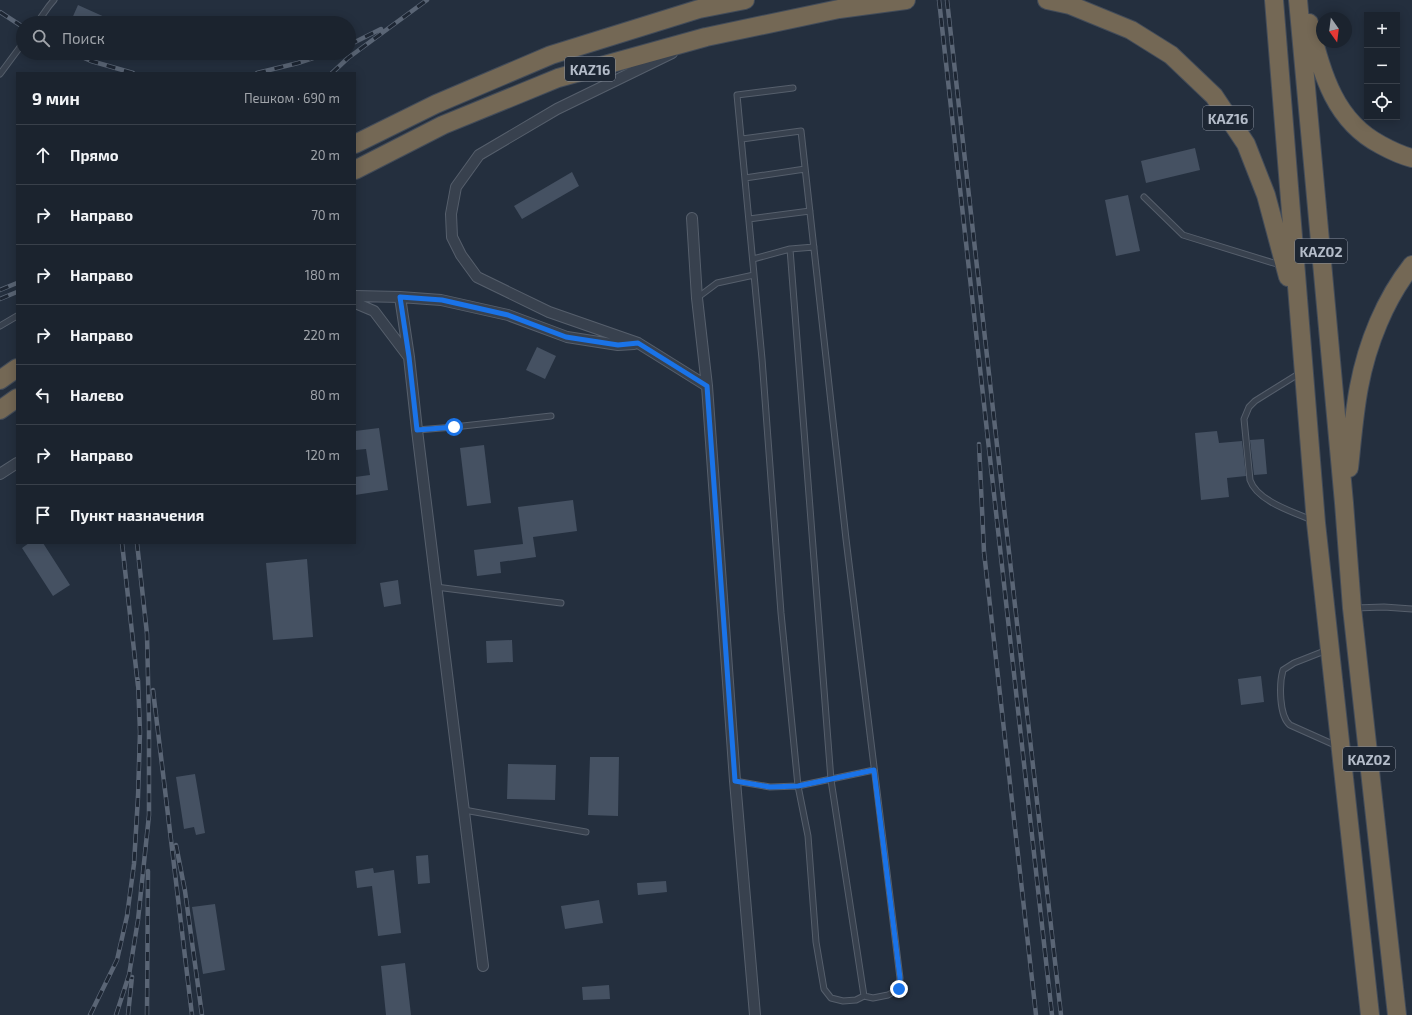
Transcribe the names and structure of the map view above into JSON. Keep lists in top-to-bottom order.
{
  "streets": {
    "highway": ["KAZ16", "KАZ02"]
  },
  "crossings": [
    ["KAZ16", "KАZ02"]
  ],
  "north": "bottom",
  "page": {
    "map_buttons": ["+", "−"],
    "search": "Поиск",
    "heading": ["9 мин", "Пешком · 690 m"],
    "list": [
      ["Прямо", "20 m"],
      ["Направо", "70 m"],
      ["Направо", "180 m"],
      ["Направо", "220 m"],
      ["Налево", "80 m"],
      ["Направо", "120 m"],
      "Пункт назначения"
    ]
  }
}
